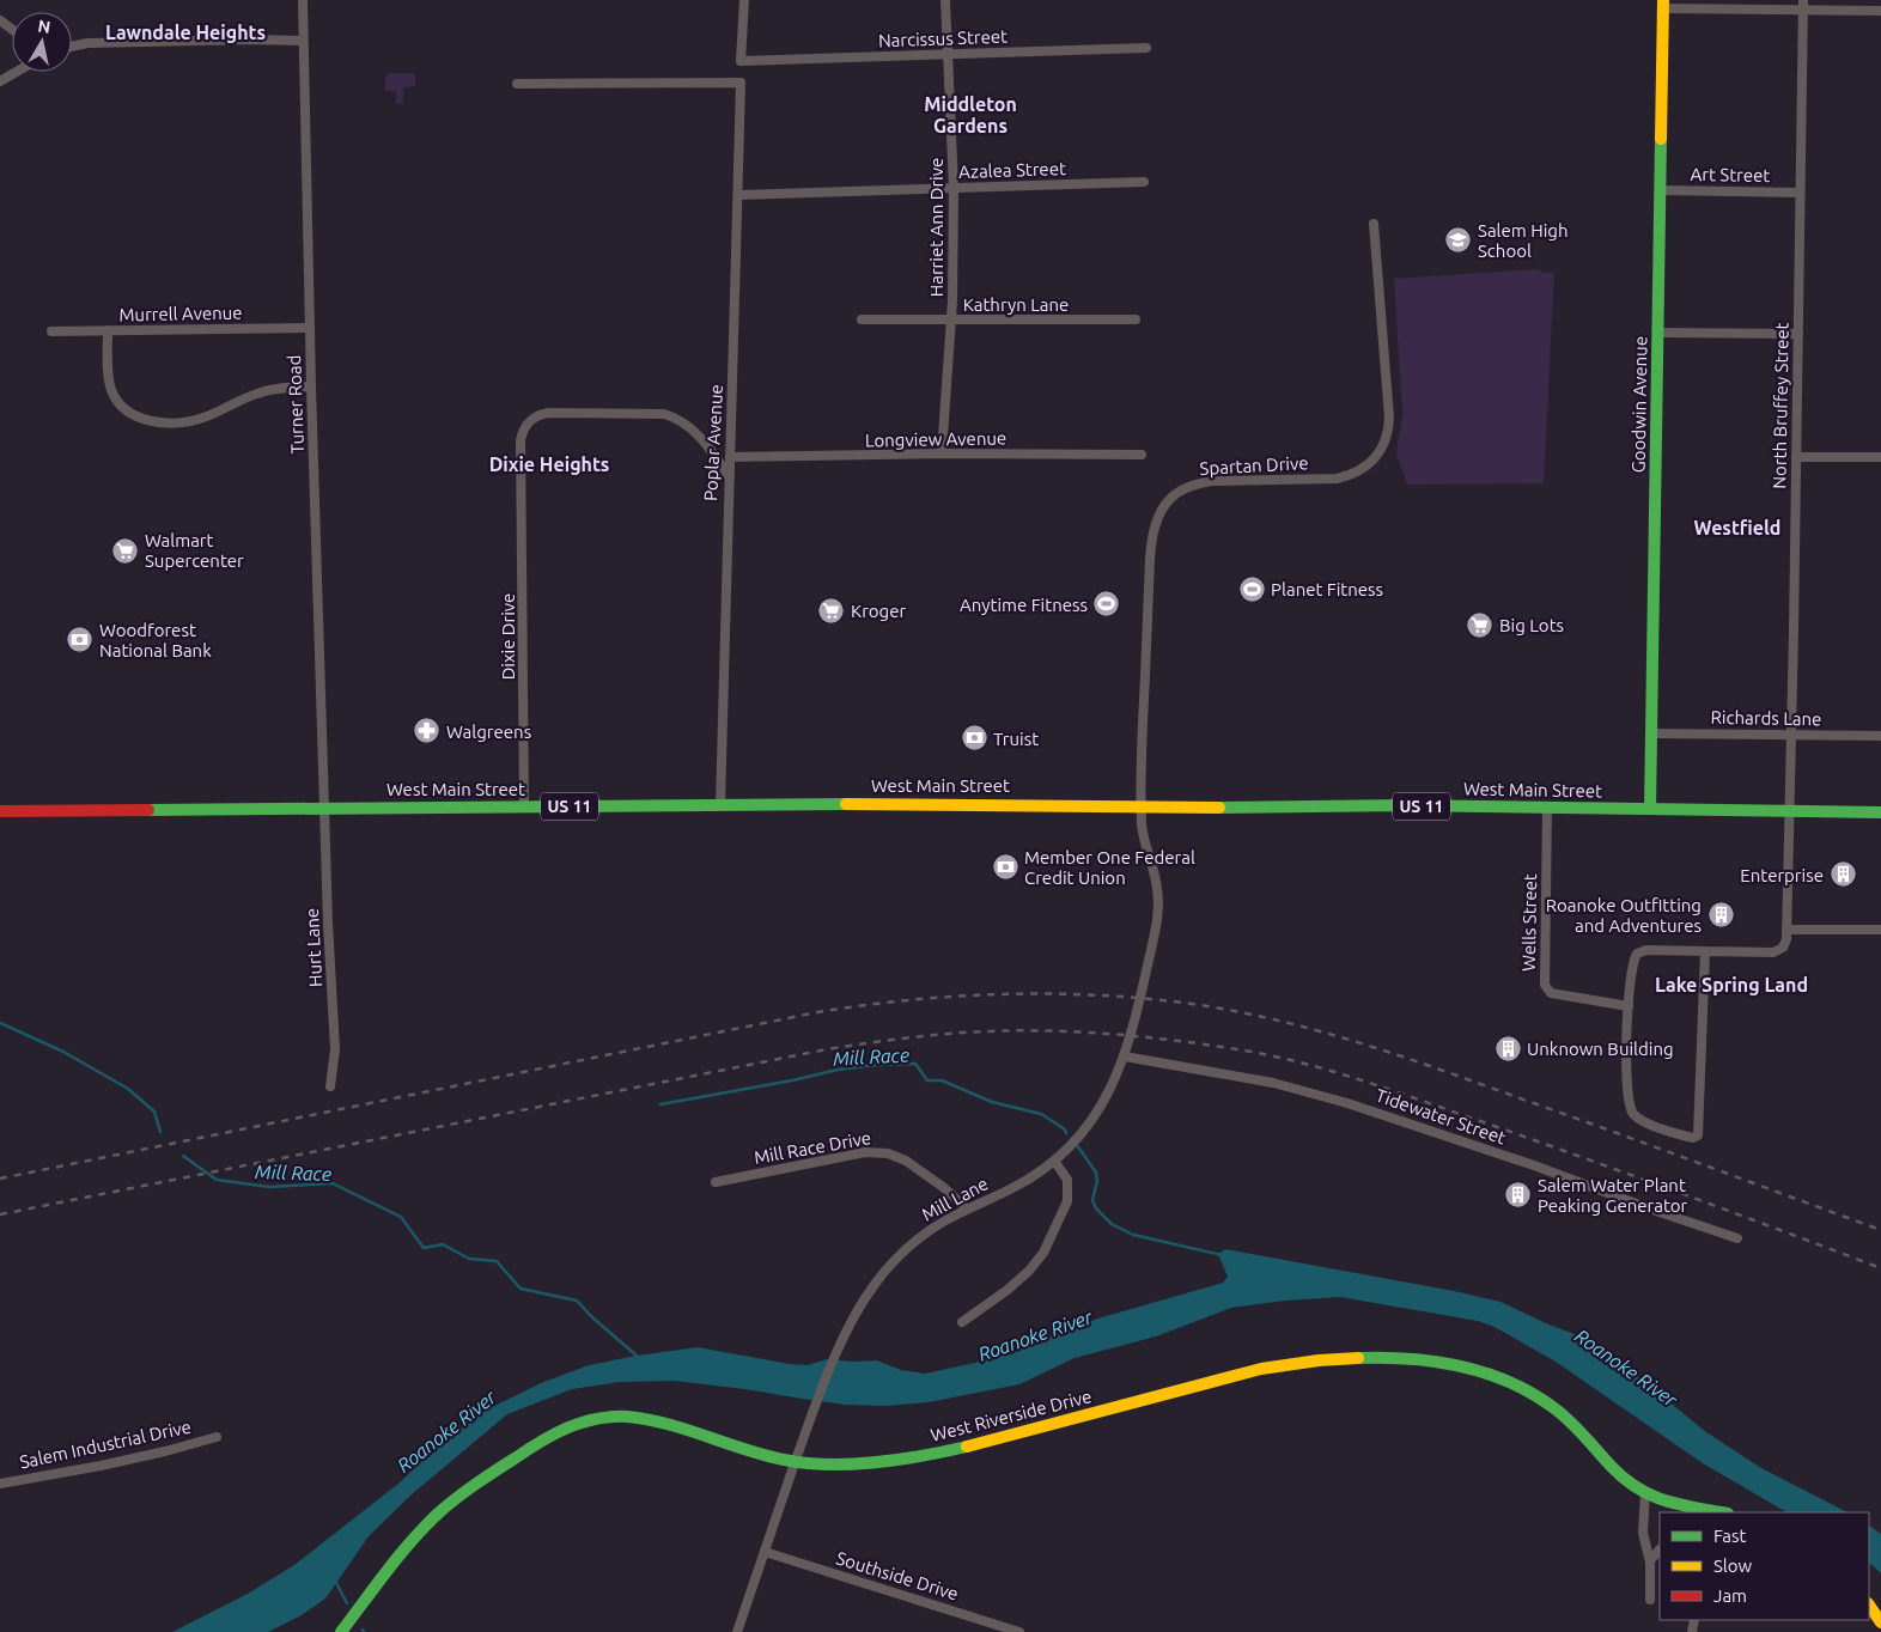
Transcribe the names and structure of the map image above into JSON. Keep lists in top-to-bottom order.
{
  "streets": {
    "street": [
      "Narcissus Street",
      "Azalea Street",
      "Art Street",
      "Harriet Ann Drive",
      "Kathryn Lane",
      "Murrell Avenue",
      "Turner Road",
      "Goodwin Avenue",
      "North Bruffey Street",
      "Longview Avenue",
      "Poplar Avenue",
      "Spartan Drive",
      "Dixie Drive",
      "Richards Lane",
      "West Main Street",
      "US 11",
      "Wells Street",
      "Hurt Lane",
      "Tidewater Street",
      "Mill Race Drive",
      "Mill Lane",
      "West Riverside Drive",
      "Salem Industrial Drive",
      "Southside Drive"
    ]
  },
  "crossings": [
    ["Narcissus Street", "Harriet Ann Drive"],
    ["Azalea Street", "Harriet Ann Drive"],
    ["Azalea Street", "Poplar Avenue"],
    ["Art Street", "Goodwin Avenue"],
    ["Art Street", "North Bruffey Street"],
    ["Harriet Ann Drive", "Kathryn Lane"],
    ["Harriet Ann Drive", "Longview Avenue"],
    ["Murrell Avenue", "Turner Road"],
    ["Turner Road", "West Main Street"],
    ["Turner Road", "Hurt Lane"],
    ["Goodwin Avenue", "Richards Lane"],
    ["Goodwin Avenue", "West Main Street"],
    ["North Bruffey Street", "Richards Lane"],
    ["North Bruffey Street", "West Main Street"],
    ["Longview Avenue", "Poplar Avenue"],
    ["Poplar Avenue", "Dixie Drive"],
    ["Poplar Avenue", "West Main Street"],
    ["Spartan Drive", "West Main Street"],
    ["Spartan Drive", "Mill Lane"],
    ["Dixie Drive", "West Main Street"],
    ["West Main Street", "Wells Street"],
    ["West Main Street", "Hurt Lane"],
    ["West Main Street", "Mill Lane"],
    ["Tidewater Street", "Mill Lane"],
    ["Mill Race Drive", "Mill Lane"],
    ["Mill Lane", "West Riverside Drive"],
    ["Mill Lane", "Southside Drive"]
  ],
  "districts": [
    "Lawndale Heights",
    "Middleton Gardens",
    "Dixie Heights",
    "Westfield",
    "Lake Spring Land"
  ],
  "water": ["Mill Race", "Roanoke River"],
  "places": {
    "school or university": ["Salem High School"],
    "supermarket": ["Walmart Supercenter", "Kroger", "Big Lots"],
    "sports": ["Planet Fitness", "Anytime Fitness"],
    "bank": ["Woodforest National Bank", "Truist", "Member One Federal Credit Union"],
    "pharmacy": ["Walgreens"],
    "building": [
      "Enterprise",
      "Roanoke Outfitting and Adventures",
      "Unknown Building",
      "Salem Water Plant Peaking Generator"
    ]
  },
  "legend": ["Fast", "Slow", "Jam"],
  "north": "top"
}
